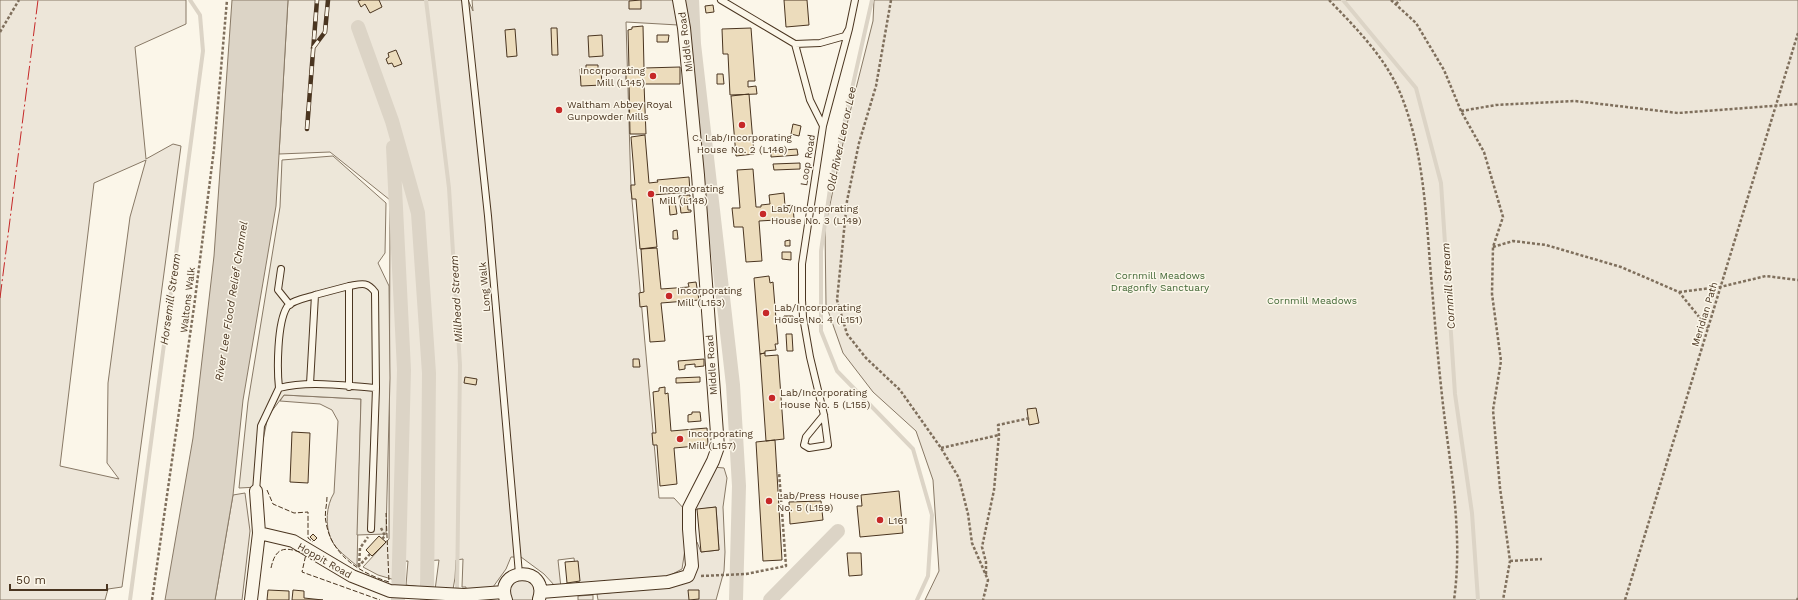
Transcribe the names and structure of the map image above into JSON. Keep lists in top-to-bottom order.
{
  "streets": {
    "street": ["Middle Road", "Hoppit Road"],
    "lane": ["Loop Road", "Long Walk"],
    "path": ["Waltons Walk", "Meridian Path"]
  },
  "water": [
    "Old River Lea or Lee",
    "Cornmill Stream",
    "Horsemill Stream",
    "Millhead Stream",
    "River Lee Flood Relief Channel"
  ],
  "parks": ["Cornmill Meadows Dragonfly Sanctuary", "Cornmill Meadows"],
  "places": [
    "Incorporating Mill (L145)",
    "Waltham Abbey Royal Gunpowder Mills",
    "C. Lab/Incorporating House No. 2 (L146)",
    "Incorporating Mill (L148)",
    "Lab/Incorporating House No. 3 (L149)",
    "Incorporating Mill (L153)",
    "Lab/Incorporating House No. 4 (L151)",
    "Lab/Incorporating House No. 5 (L155)",
    "Incorporating Mill (L157)",
    "Lab/Press House No. 5 (L159)",
    "L161"
  ],
  "scale_bar": "50 m"
}
